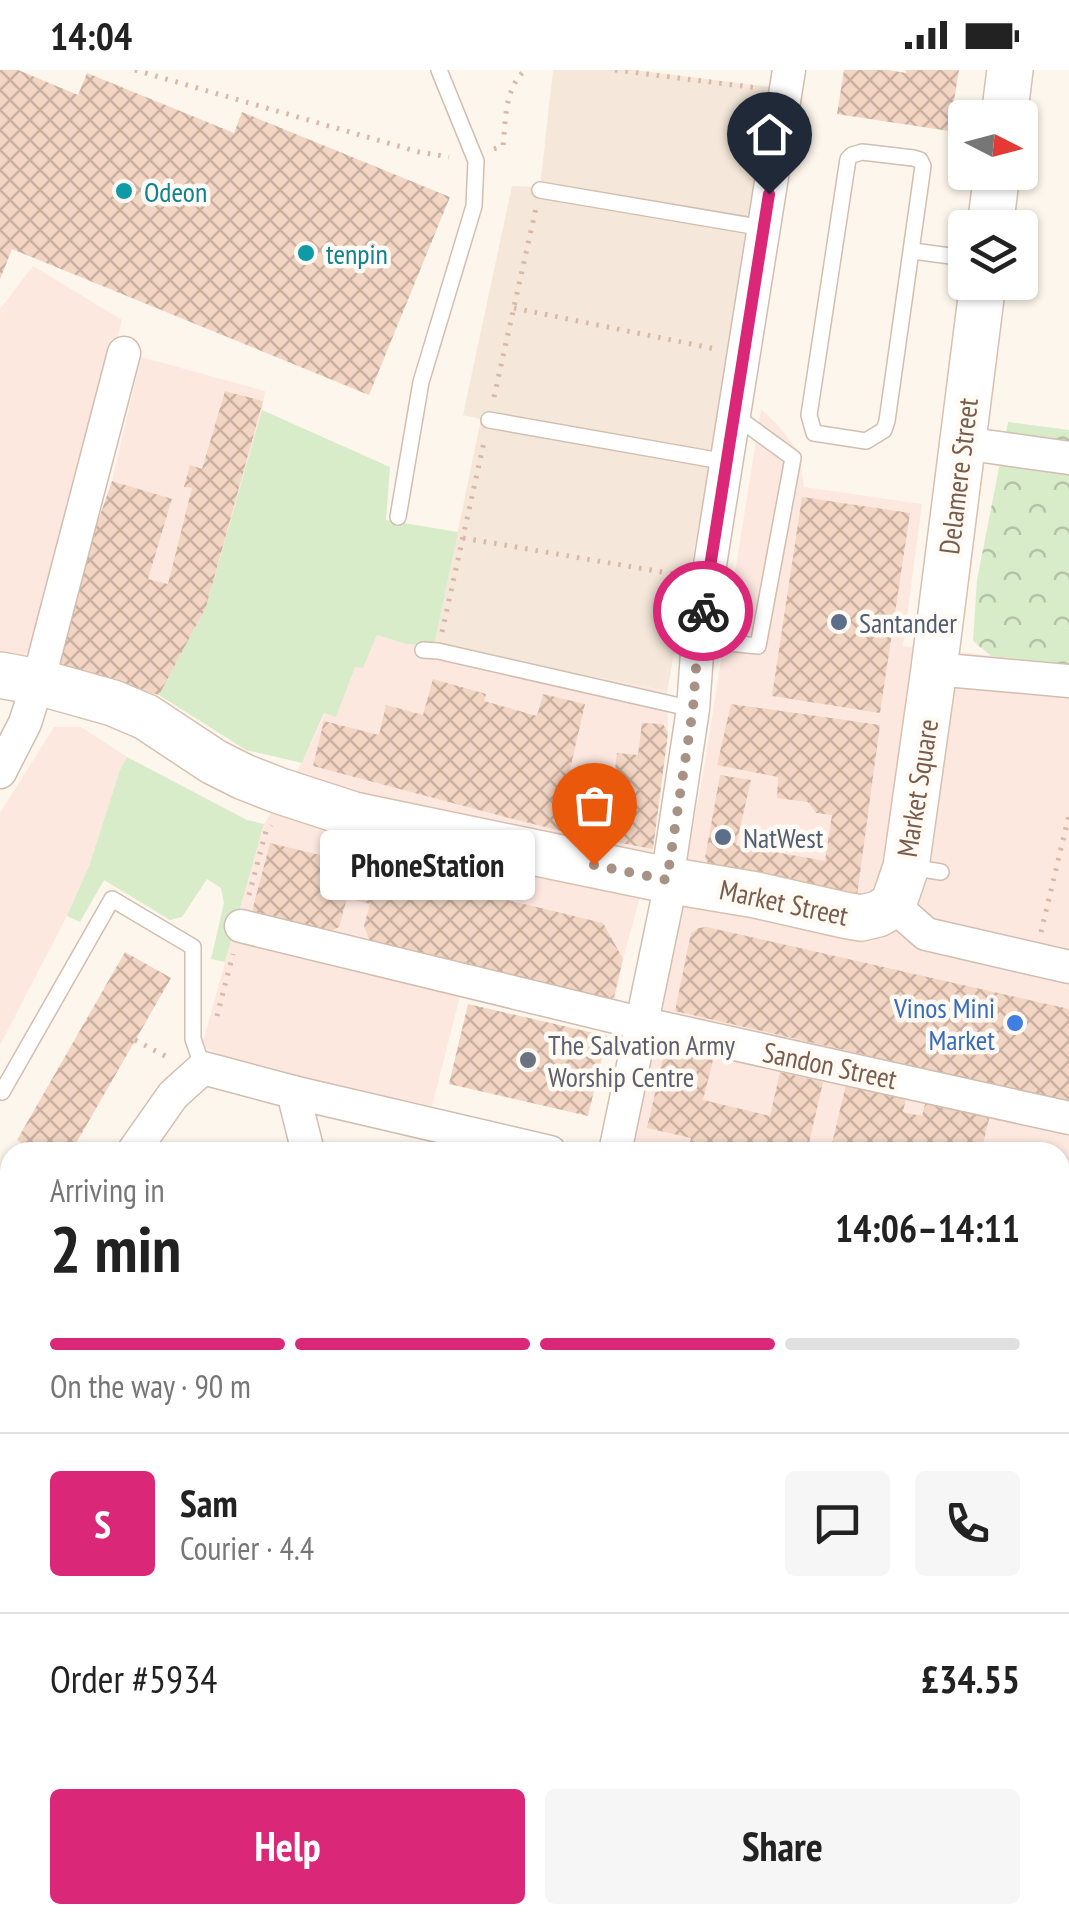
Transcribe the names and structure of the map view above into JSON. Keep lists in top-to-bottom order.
{
  "streets": {
    "street": [
      "Delamere Street",
      "Market Square",
      "Market Street",
      "Sandon Street"
    ]
  },
  "crossings": [
    ["Delamere Street", "Market Square"],
    ["Market Square", "Market Street"]
  ],
  "places": [
    "Odeon",
    "tenpin",
    "Santander",
    "NatWest",
    "PhoneStation",
    "Vinos Mini Market",
    "The Salvation Army Worship Centre"
  ],
  "north": "right",
  "page": {
    "status": "14:04",
    "bubble": "PhoneStation",
    "heading": ["2 min", "Arriving in", "14:06–14:11"],
    "panel": [
      "Sam",
      "Courier · 4.4",
      "Order #5934",
      "£34.55"
    ],
    "bar": "On the way · 90 m",
    "round": "S",
    "buttons": ["Help", "Share"]
  }
}
